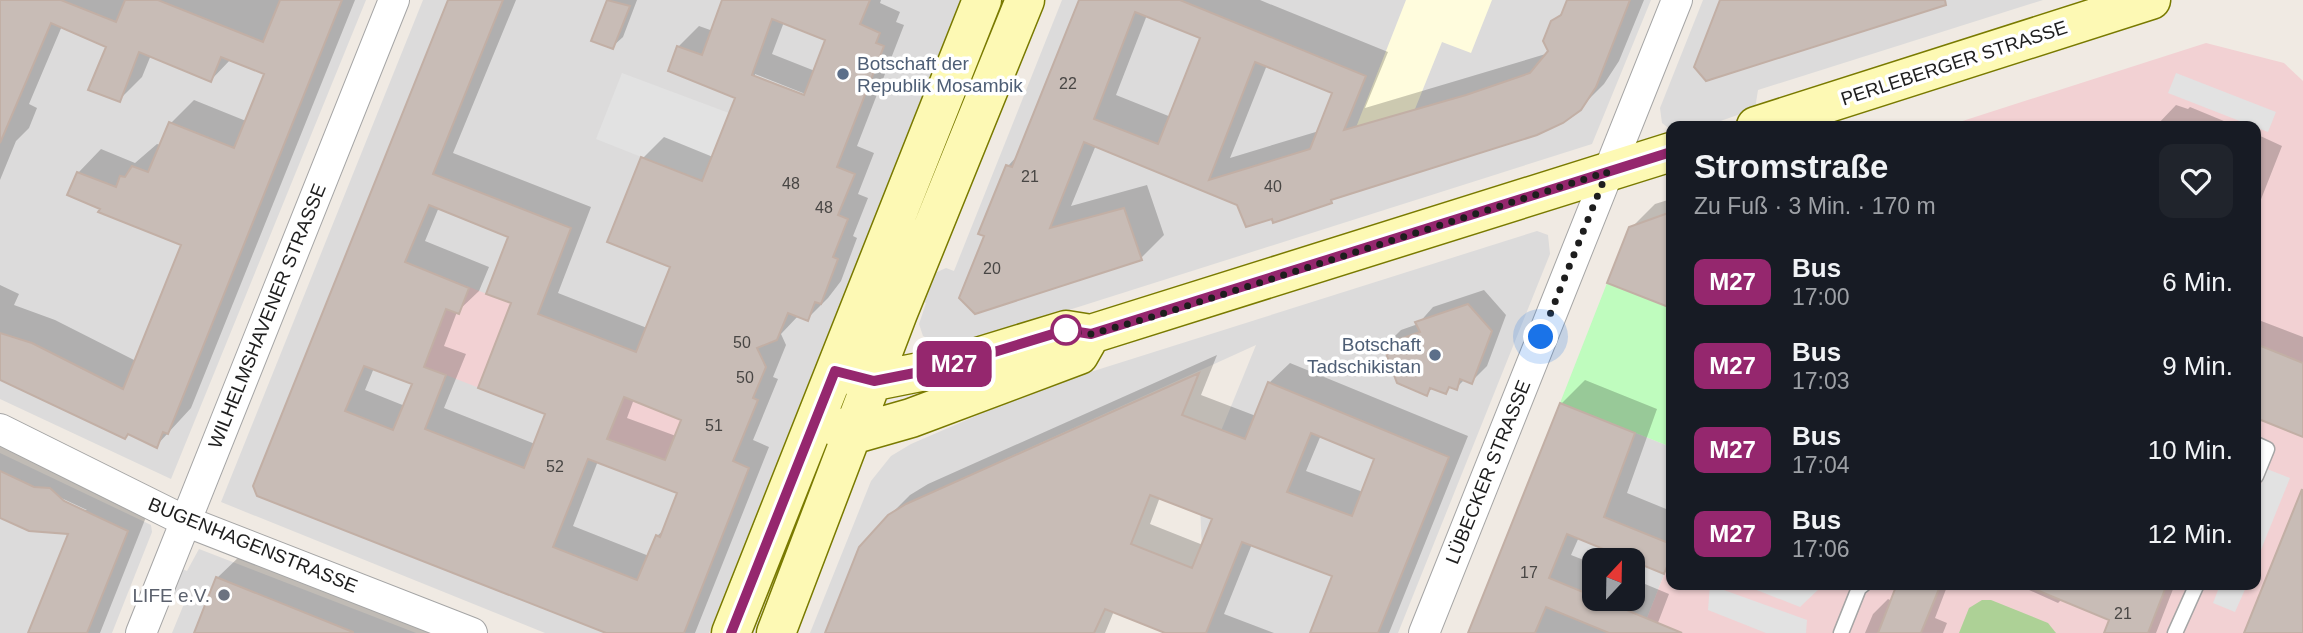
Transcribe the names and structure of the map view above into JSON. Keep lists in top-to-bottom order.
{
  "streets": {
    "main road": ["PERLEBERGER STRASSE"],
    "street": ["WILHELMSHAVENER STRASSE", "LÜBECKER STRASSE", "BUGENHAGENSTRASSE"]
  },
  "crossings": [
    ["WILHELMSHAVENER STRASSE", "BUGENHAGENSTRASSE"]
  ],
  "places": ["Botschaft der Republik Mosambik", "Botschaft Tadschikistan", "LIFE e.V."],
  "lines": ["bus line M27"],
  "house_numbers": [
    "22",
    "21",
    "48",
    "40",
    "48",
    "20",
    "50",
    "50",
    "51",
    "52",
    "17",
    "21"
  ],
  "north": "top",
  "page": {
    "on_map": "M27",
    "heading": ["Stromstraße", "Zu Fuß · 3 Min. · 170 m"],
    "list": [
      {
        "mark": "M27",
        "name": "Bus",
        "note": "17:00",
        "value": "6 Min."
      },
      {
        "mark": "M27",
        "name": "Bus",
        "note": "17:03",
        "value": "9 Min."
      },
      {
        "mark": "M27",
        "name": "Bus",
        "note": "17:04",
        "value": "10 Min."
      },
      {
        "mark": "M27",
        "name": "Bus",
        "note": "17:06",
        "value": "12 Min."
      }
    ]
  }
}
